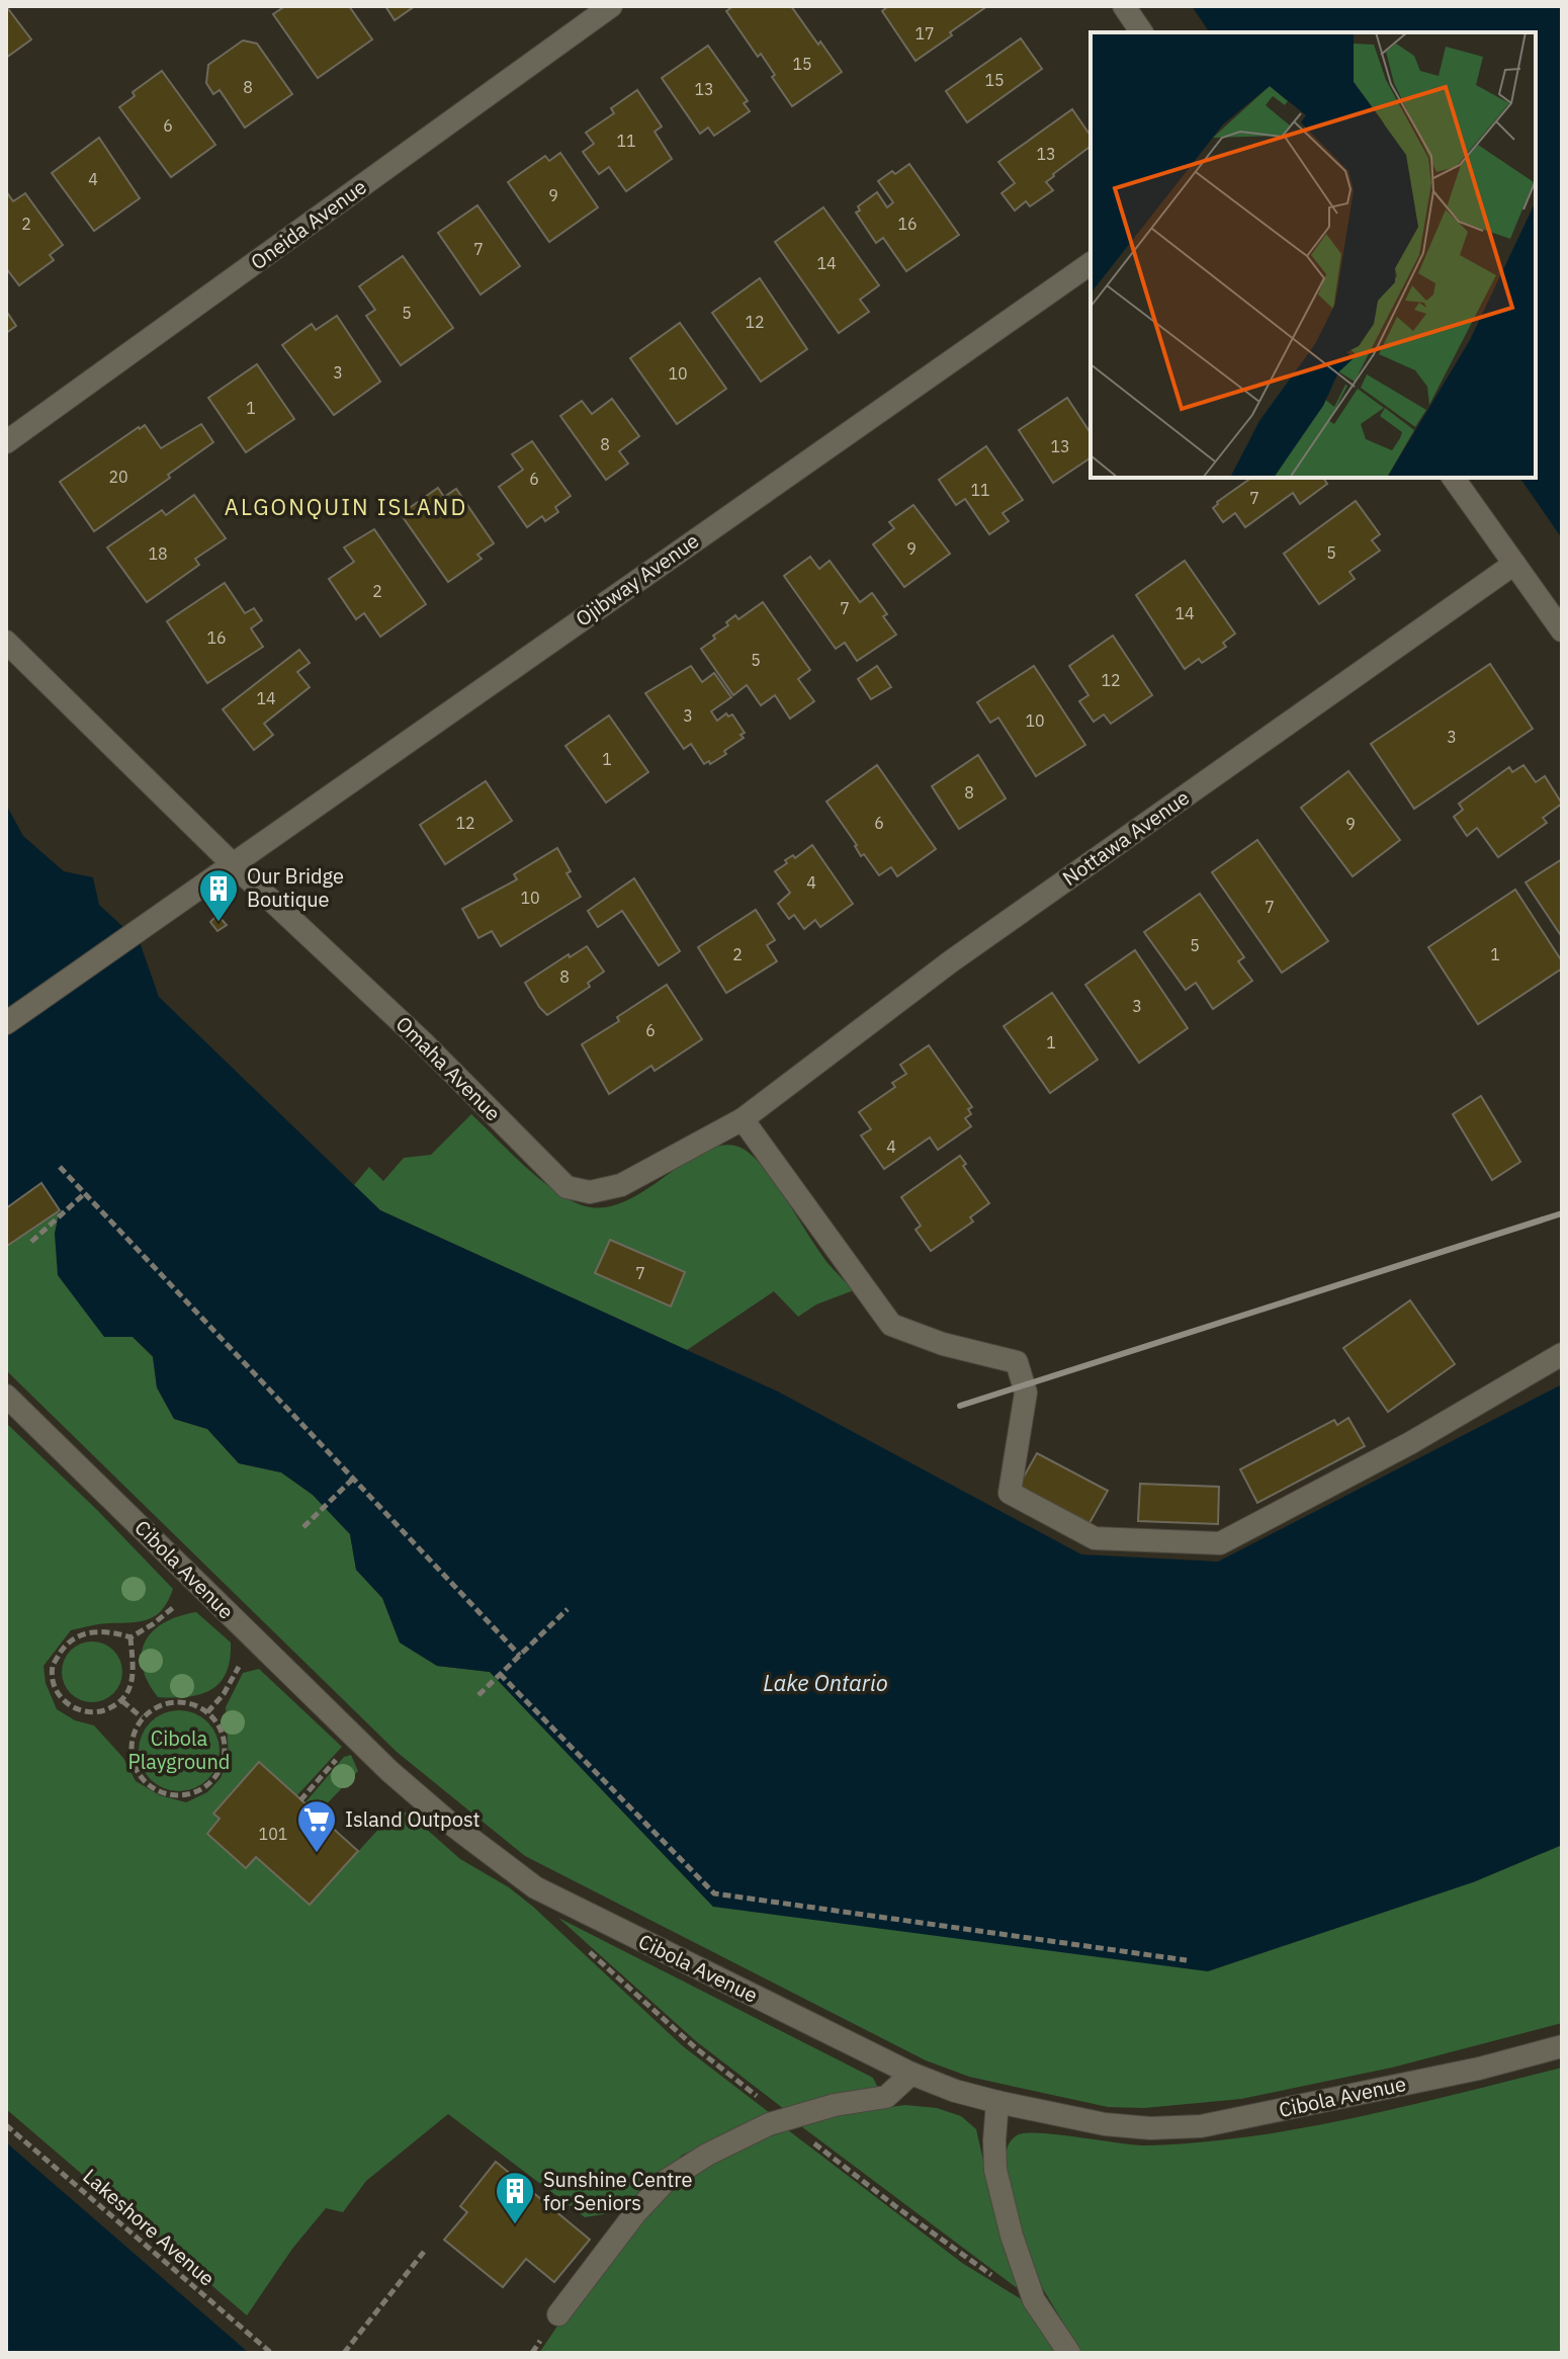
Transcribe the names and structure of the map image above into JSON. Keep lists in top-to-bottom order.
{
  "streets": {
    "street": [
      "Oneida Avenue",
      "Ojibway Avenue",
      "Nottawa Avenue",
      "Omaha Avenue",
      "Cibola Avenue"
    ],
    "path": ["Lakeshore Avenue"]
  },
  "crossings": [
    ["Ojibway Avenue", "Omaha Avenue"],
    ["Nottawa Avenue", "Omaha Avenue"]
  ],
  "districts": ["ALGONQUIN ISLAND"],
  "water": ["Lake Ontario"],
  "parks": ["Cibola Playground"],
  "places": {
    "building": ["Our Bridge Boutique", "Sunshine Centre for Seniors"],
    "supermarket": ["Island Outpost"]
  },
  "house_numbers": [
    "17",
    "15",
    "15",
    "8",
    "13",
    "6",
    "11",
    "13",
    "4",
    "9",
    "2",
    "16",
    "7",
    "14",
    "5",
    "12",
    "3",
    "10",
    "1",
    "8",
    "13",
    "20",
    "6",
    "11",
    "7",
    "9",
    "5",
    "18",
    "2",
    "7",
    "14",
    "16",
    "5",
    "12",
    "14",
    "3",
    "10",
    "3",
    "1",
    "8",
    "12",
    "6",
    "9",
    "4",
    "10",
    "7",
    "5",
    "2",
    "1",
    "8",
    "3",
    "6",
    "1",
    "4",
    "7",
    "101"
  ]
}
